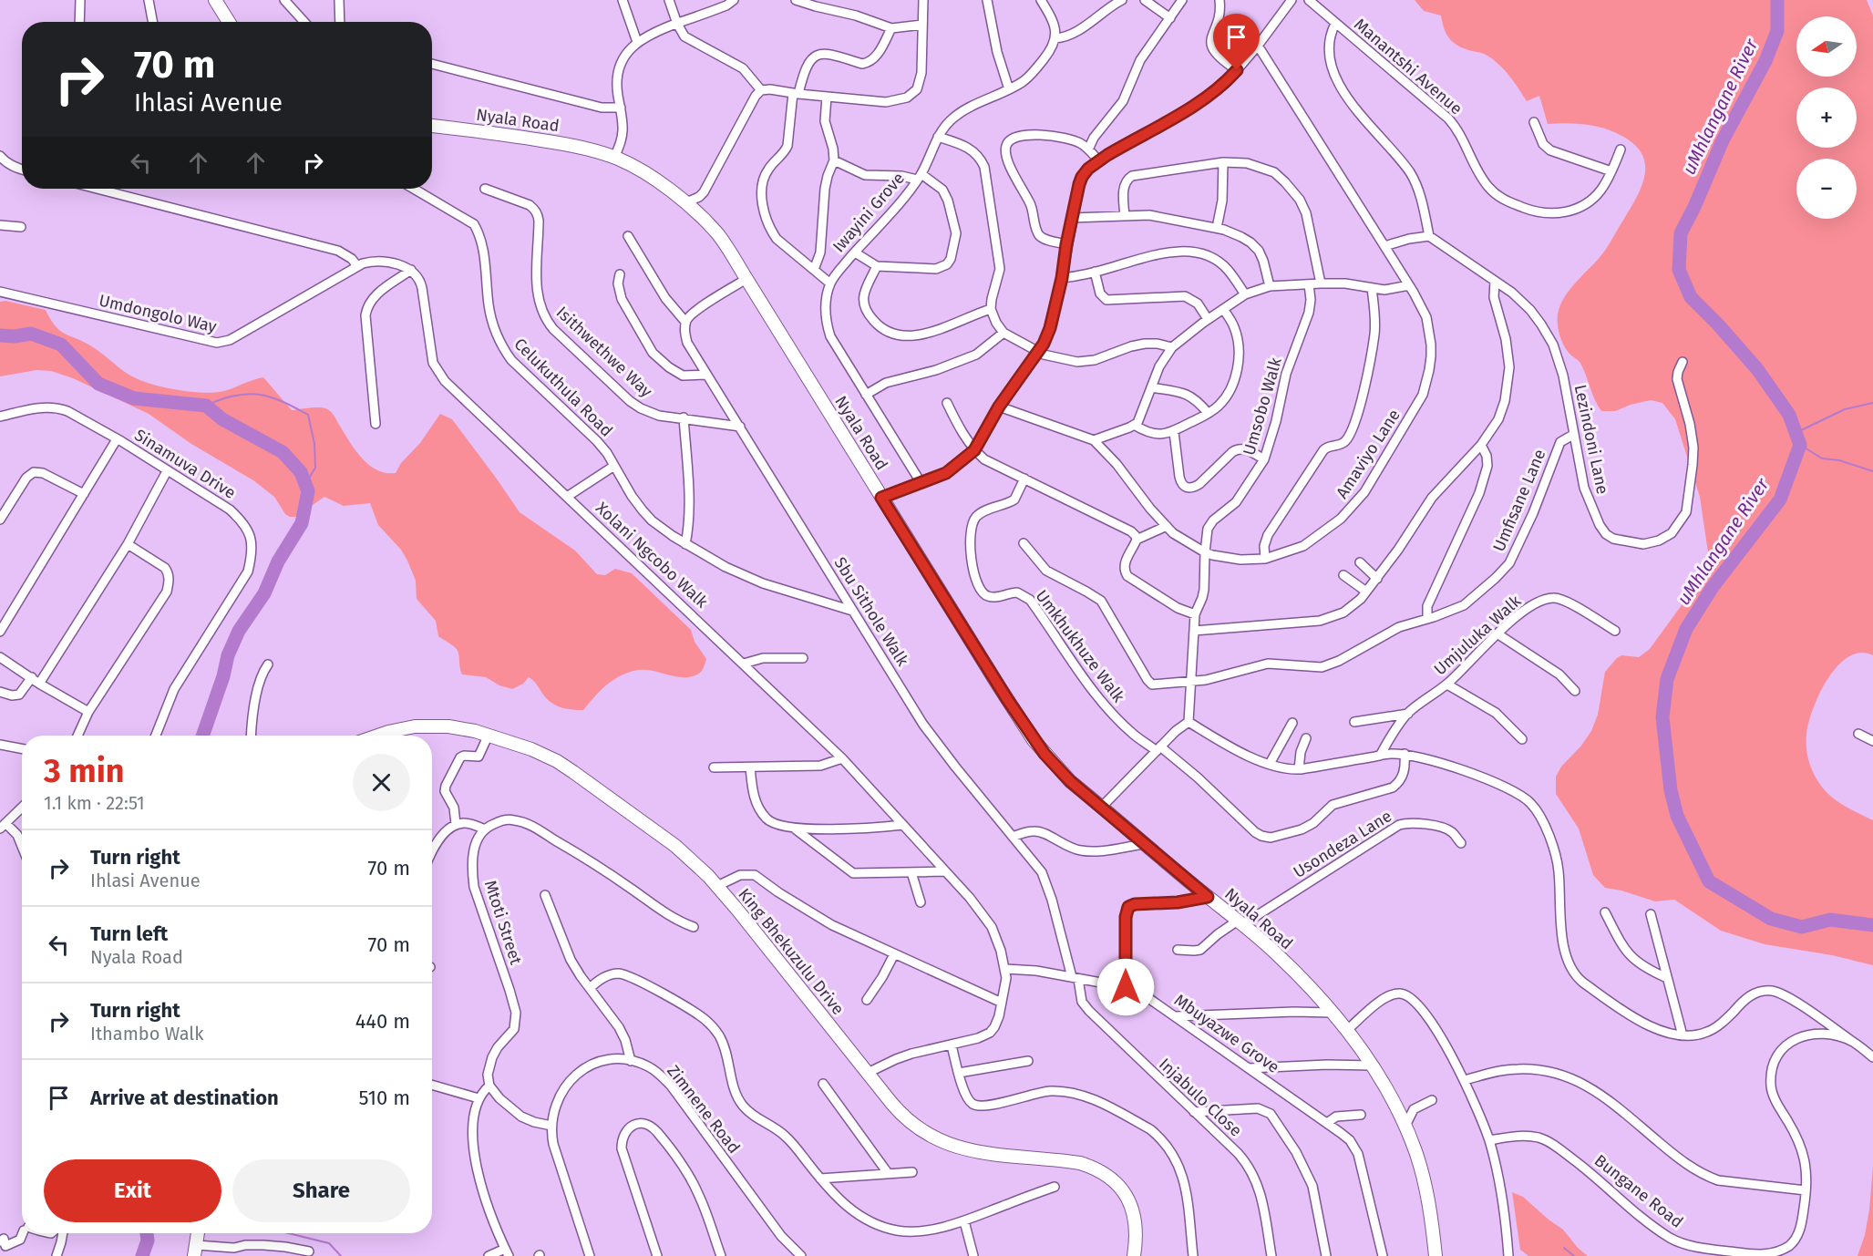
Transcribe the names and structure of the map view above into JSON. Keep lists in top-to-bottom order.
{
  "streets": {
    "street": [
      "Manantshi Avenue",
      "Nyala Road",
      "Iwayini Grove",
      "Umdongolo Way",
      "Isithwethwe Way",
      "Celukuthula Road",
      "Umsobo Walk",
      "Lezindoni Lane",
      "Amaviyo Lane",
      "Sinamuva Drive",
      "Umfisane Lane",
      "Xolani Ngcobo Walk",
      "Sbu Sithole Walk",
      "Umjuluka Walk",
      "Umkhukhuze Walk",
      "Usondeza Lane",
      "Mtoti Street",
      "King Bhekuzulu Drive",
      "Mbuyazwe Grove",
      "Injabulo Close",
      "Zimnene Road",
      "Bungane Road"
    ]
  },
  "crossings": [
    ["Nyala Road", "Usondeza Lane"],
    ["Isithwethwe Way", "Sbu Sithole Walk"],
    ["Celukuthula Road", "Sbu Sithole Walk"],
    ["Umsobo Walk", "Amaviyo Lane"],
    ["Umsobo Walk", "Umfisane Lane"],
    ["Lezindoni Lane", "Umfisane Lane"],
    ["Xolani Ngcobo Walk", "King Bhekuzulu Drive"],
    ["Xolani Ngcobo Walk", "Mbuyazwe Grove"],
    ["Sbu Sithole Walk", "Mbuyazwe Grove"],
    ["Sbu Sithole Walk", "Injabulo Close"],
    ["Mbuyazwe Grove", "Injabulo Close"]
  ],
  "water": ["uMhlangane River"],
  "north": "left",
  "page": {
    "map_buttons": ["+", "−"],
    "turn": ["70 m", "Ihlasi Avenue"],
    "heading": ["3 min", "1.1 km · 22:51"],
    "list": [
      {
        "name": "Turn right",
        "note": "Ihlasi Avenue",
        "value": "70 m"
      },
      {
        "name": "Turn left",
        "note": "Nyala Road",
        "value": "70 m"
      },
      {
        "name": "Turn right",
        "note": "Ithambo Walk",
        "value": "440 m"
      },
      {
        "name": "Arrive at destination",
        "value": "510 m"
      }
    ],
    "buttons": ["Exit", "Share"]
  }
}
